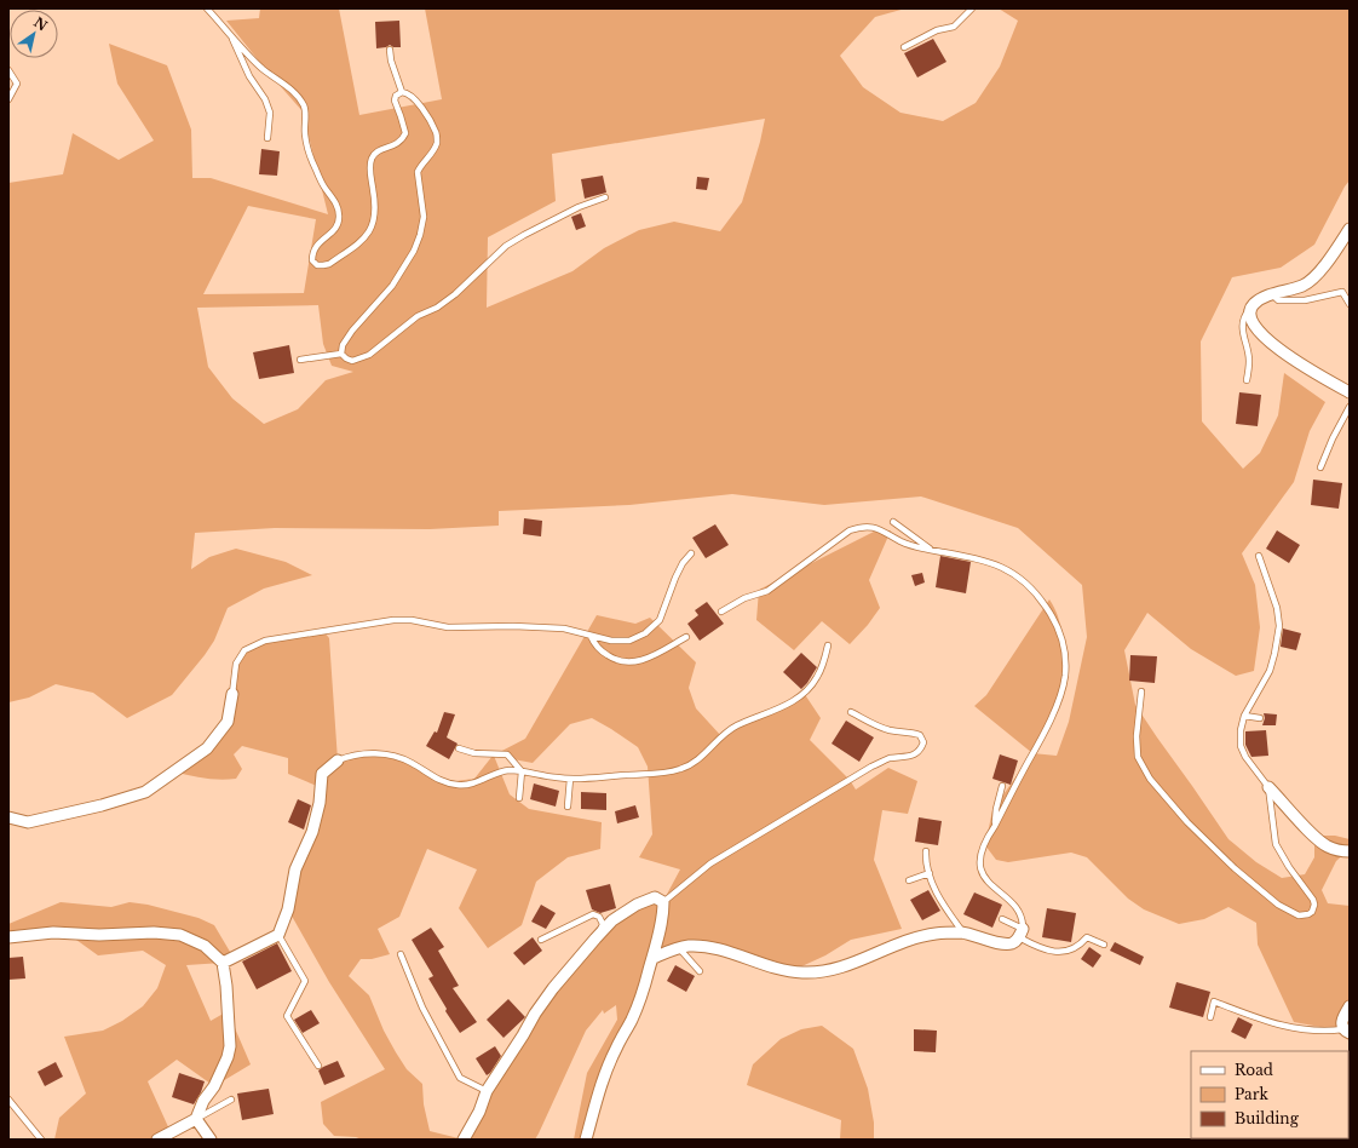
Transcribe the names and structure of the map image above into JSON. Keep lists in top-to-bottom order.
{
  "legend": ["Road", "Park", "Building"],
  "north": "top right"
}
